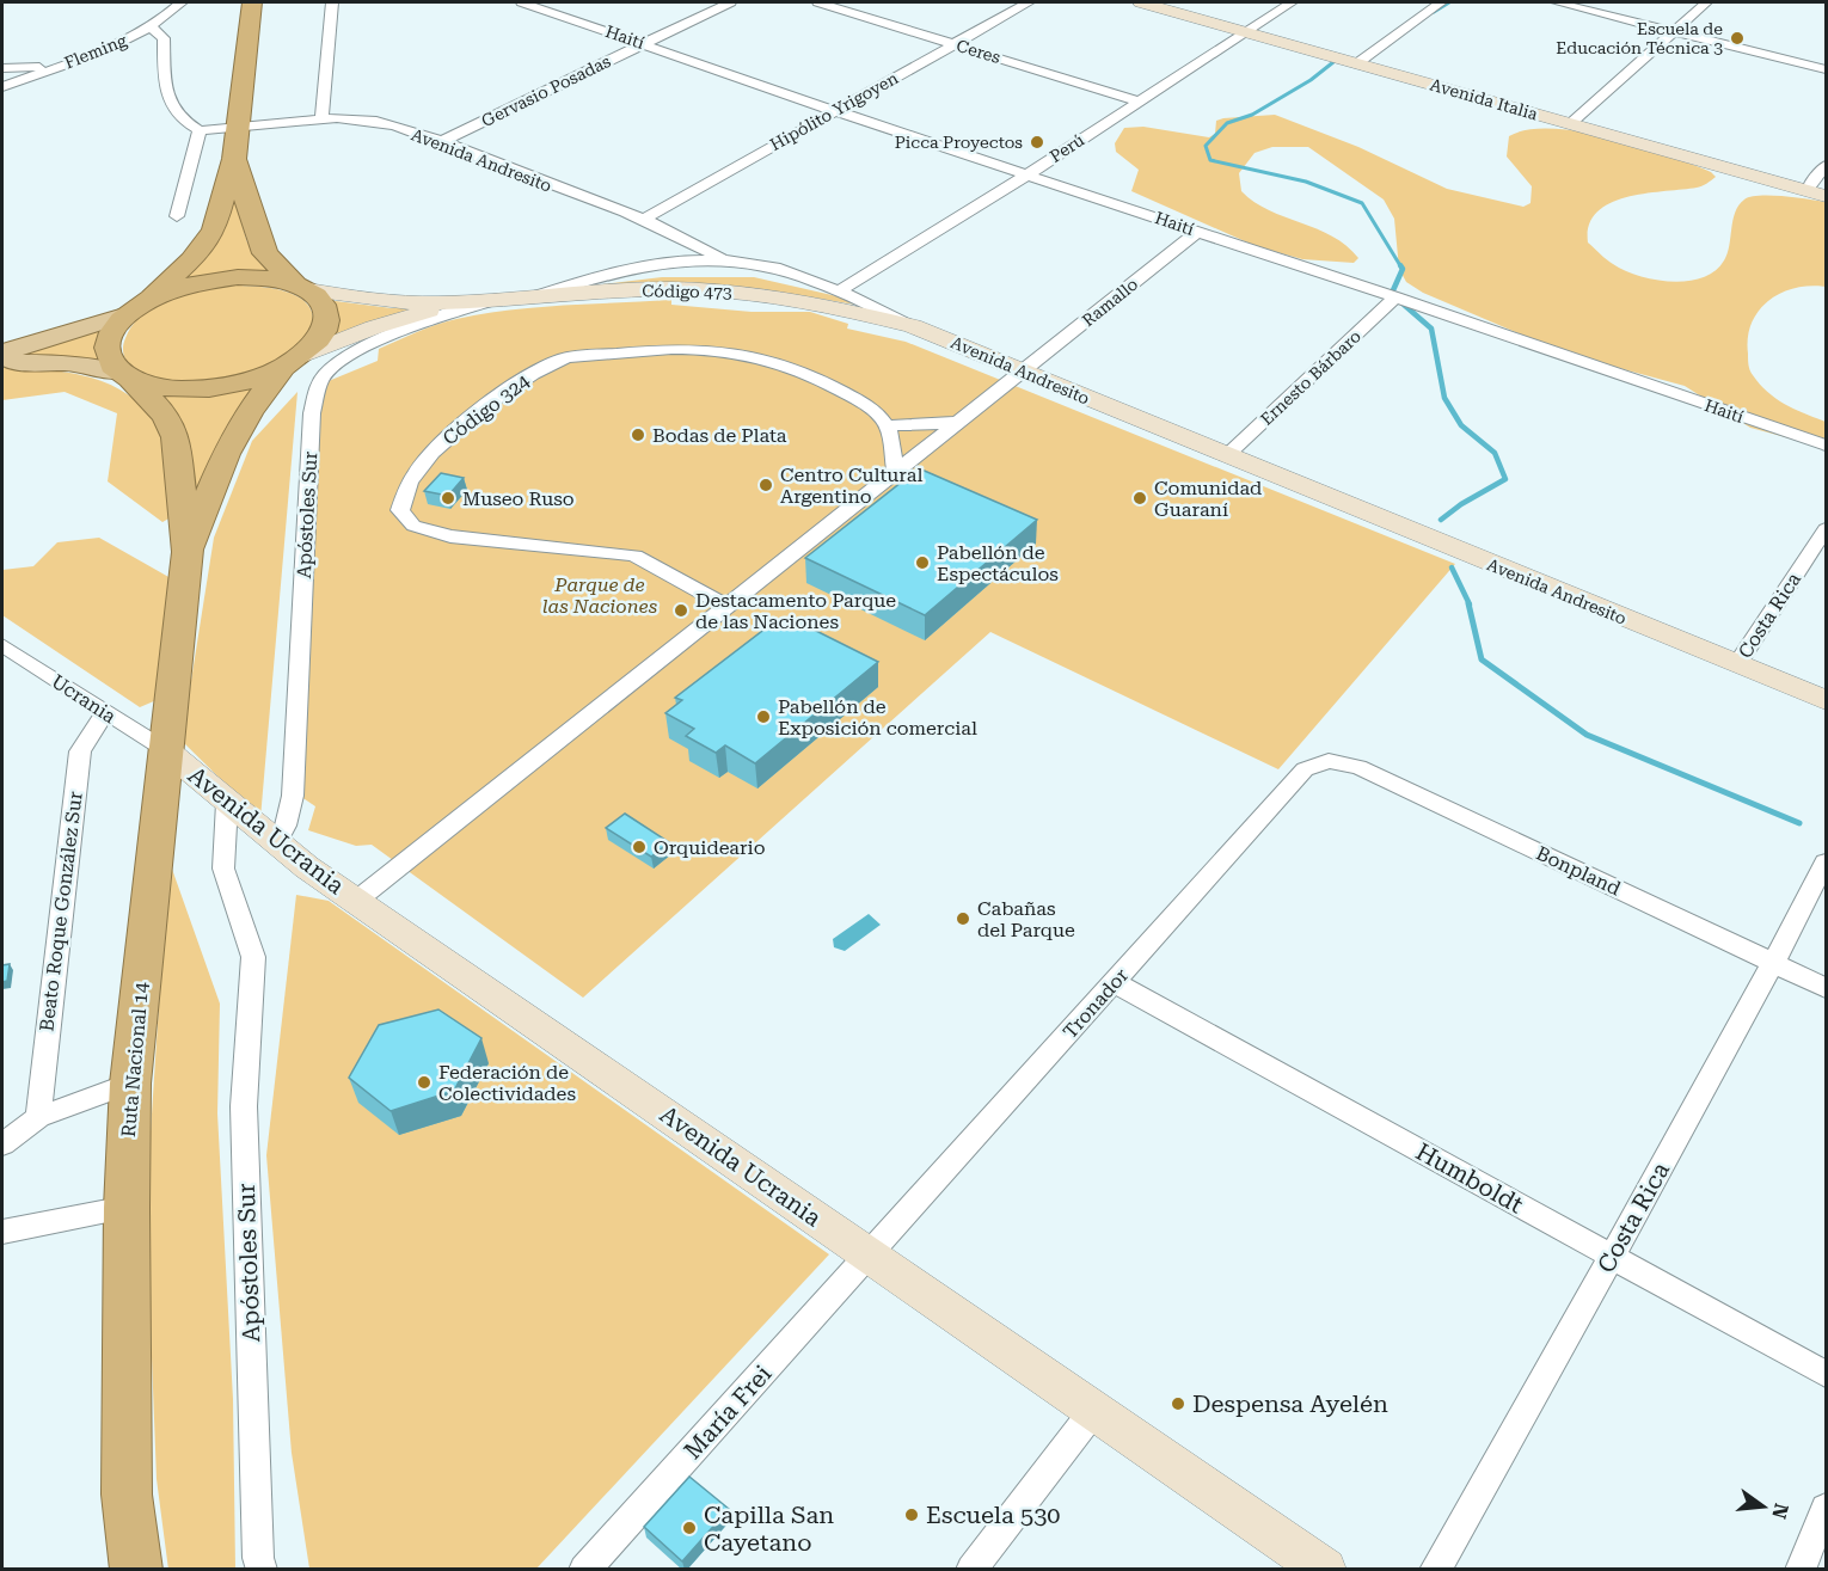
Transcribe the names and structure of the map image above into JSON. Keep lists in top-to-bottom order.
{
  "streets": {
    "highway": ["Ruta Nacional 14"],
    "main road": [
      "Avenida Italia",
      "Avenida Andresito",
      "Código 473",
      "Avenida Ucrania"
    ],
    "street": [
      "Haití",
      "Fleming",
      "Ceres",
      "Gervasio Posadas",
      "Hipólito Yrigoyen",
      "Perú",
      "Ramallo",
      "Ernesto Bárbaro",
      "Código 324",
      "Apóstoles Sur",
      "Costa Rica",
      "Ucrania",
      "Bonpland",
      "Beato Roque González Sur",
      "Tronador",
      "Humboldt",
      "María Frei"
    ]
  },
  "crossings": [
    ["Haití", "Gervasio Posadas"],
    ["Haití", "Hipólito Yrigoyen"],
    ["Haití", "Perú"],
    ["Haití", "Ramallo"],
    ["Haití", "Ernesto Bárbaro"],
    ["Ceres", "Hipólito Yrigoyen"],
    ["Ceres", "Perú"],
    ["Gervasio Posadas", "Avenida Andresito"],
    ["Avenida Italia", "Perú"],
    ["Hipólito Yrigoyen", "Avenida Andresito"],
    ["Perú", "Avenida Andresito"],
    ["Avenida Andresito", "Código 473"],
    ["Avenida Andresito", "Ramallo"],
    ["Avenida Andresito", "Ernesto Bárbaro"],
    ["Avenida Andresito", "Costa Rica"],
    ["Código 473", "Apóstoles Sur"],
    ["Apóstoles Sur", "Avenida Ucrania"],
    ["Costa Rica", "Bonpland"],
    ["Costa Rica", "Humboldt"],
    ["Ucrania", "Avenida Ucrania"],
    ["Ucrania", "Beato Roque González Sur"],
    ["Ucrania", "Ruta Nacional 14"],
    ["Avenida Ucrania", "Tronador"],
    ["Avenida Ucrania", "Ruta Nacional 14"],
    ["Avenida Ucrania", "María Frei"],
    ["Bonpland", "Tronador"],
    ["Tronador", "Humboldt"],
    ["Tronador", "María Frei"]
  ],
  "parks": ["Parque de las Naciones"],
  "places": [
    "Escuela de Educación Técnica 3",
    "Picca Proyectos",
    "Bodas de Plata",
    "Centro Cultural Argentino",
    "Museo Ruso",
    "Comunidad Guaraní",
    "Pabellón de Espectáculos",
    "Destacamento Parque de las Naciones",
    "Pabellón de Exposición comercial",
    "Orquideario",
    "Cabañas del Parque",
    "Federación de Colectividades",
    "Despensa Ayelén",
    "Escuela 530",
    "Capilla San Cayetano"
  ],
  "north": "right"
}
